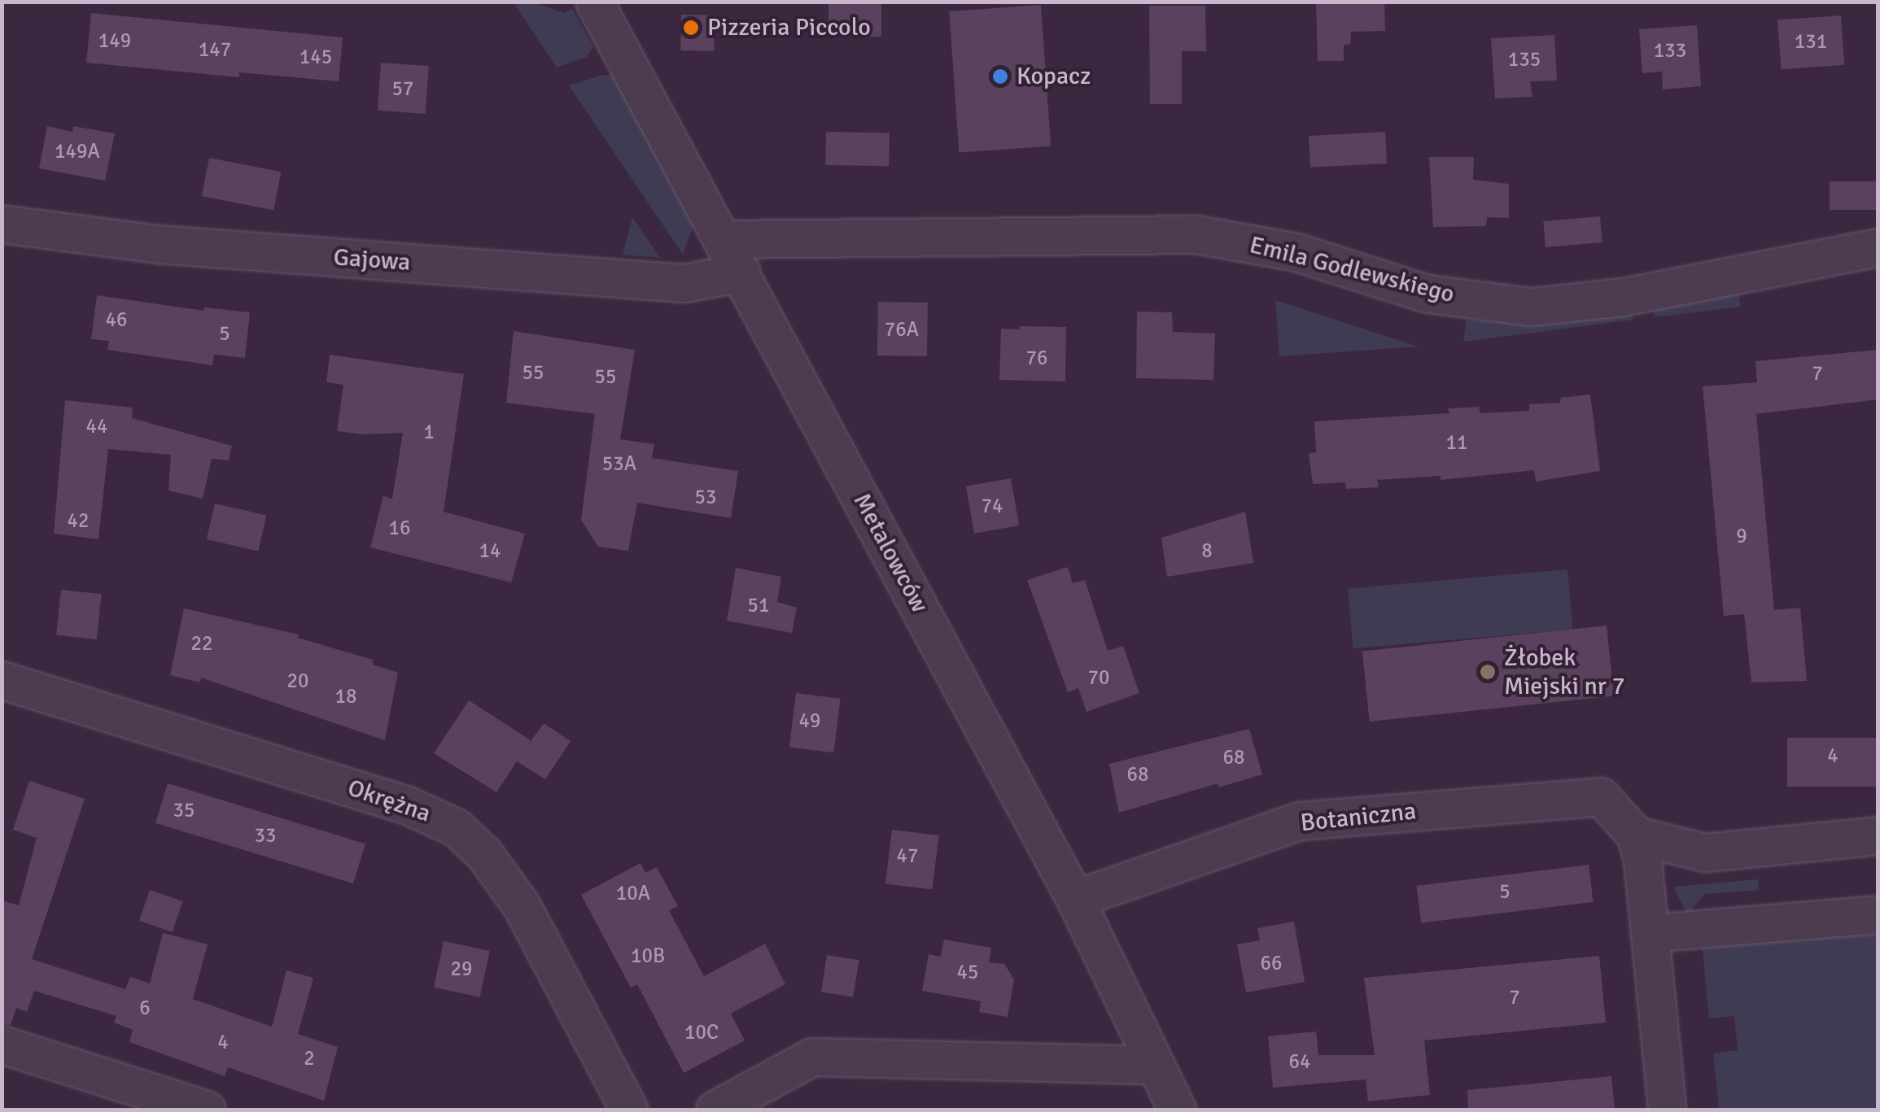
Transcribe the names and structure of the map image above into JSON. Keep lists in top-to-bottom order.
{
  "streets": {
    "street": [
      "Gajowa",
      "Emila Godlewskiego",
      "Metalowców",
      "Okrężna",
      "Botaniczna"
    ]
  },
  "crossings": [
    ["Gajowa", "Metalowców"],
    ["Emila Godlewskiego", "Metalowców"],
    ["Metalowców", "Botaniczna"]
  ],
  "places": ["Pizzeria Piccolo", "Kopacz", "Żłobek Miejski nr 7"],
  "house_numbers": [
    "149",
    "131",
    "147",
    "133",
    "145",
    "135",
    "57",
    "149A",
    "46",
    "76A",
    "5",
    "76",
    "55",
    "7",
    "55",
    "44",
    "1",
    "11",
    "53A",
    "53",
    "74",
    "42",
    "16",
    "9",
    "14",
    "8",
    "51",
    "22",
    "70",
    "20",
    "18",
    "49",
    "4",
    "68",
    "68",
    "35",
    "33",
    "47",
    "5",
    "10A",
    "10B",
    "66",
    "29",
    "45",
    "7",
    "6",
    "10C",
    "4",
    "2",
    "64"
  ]
}
